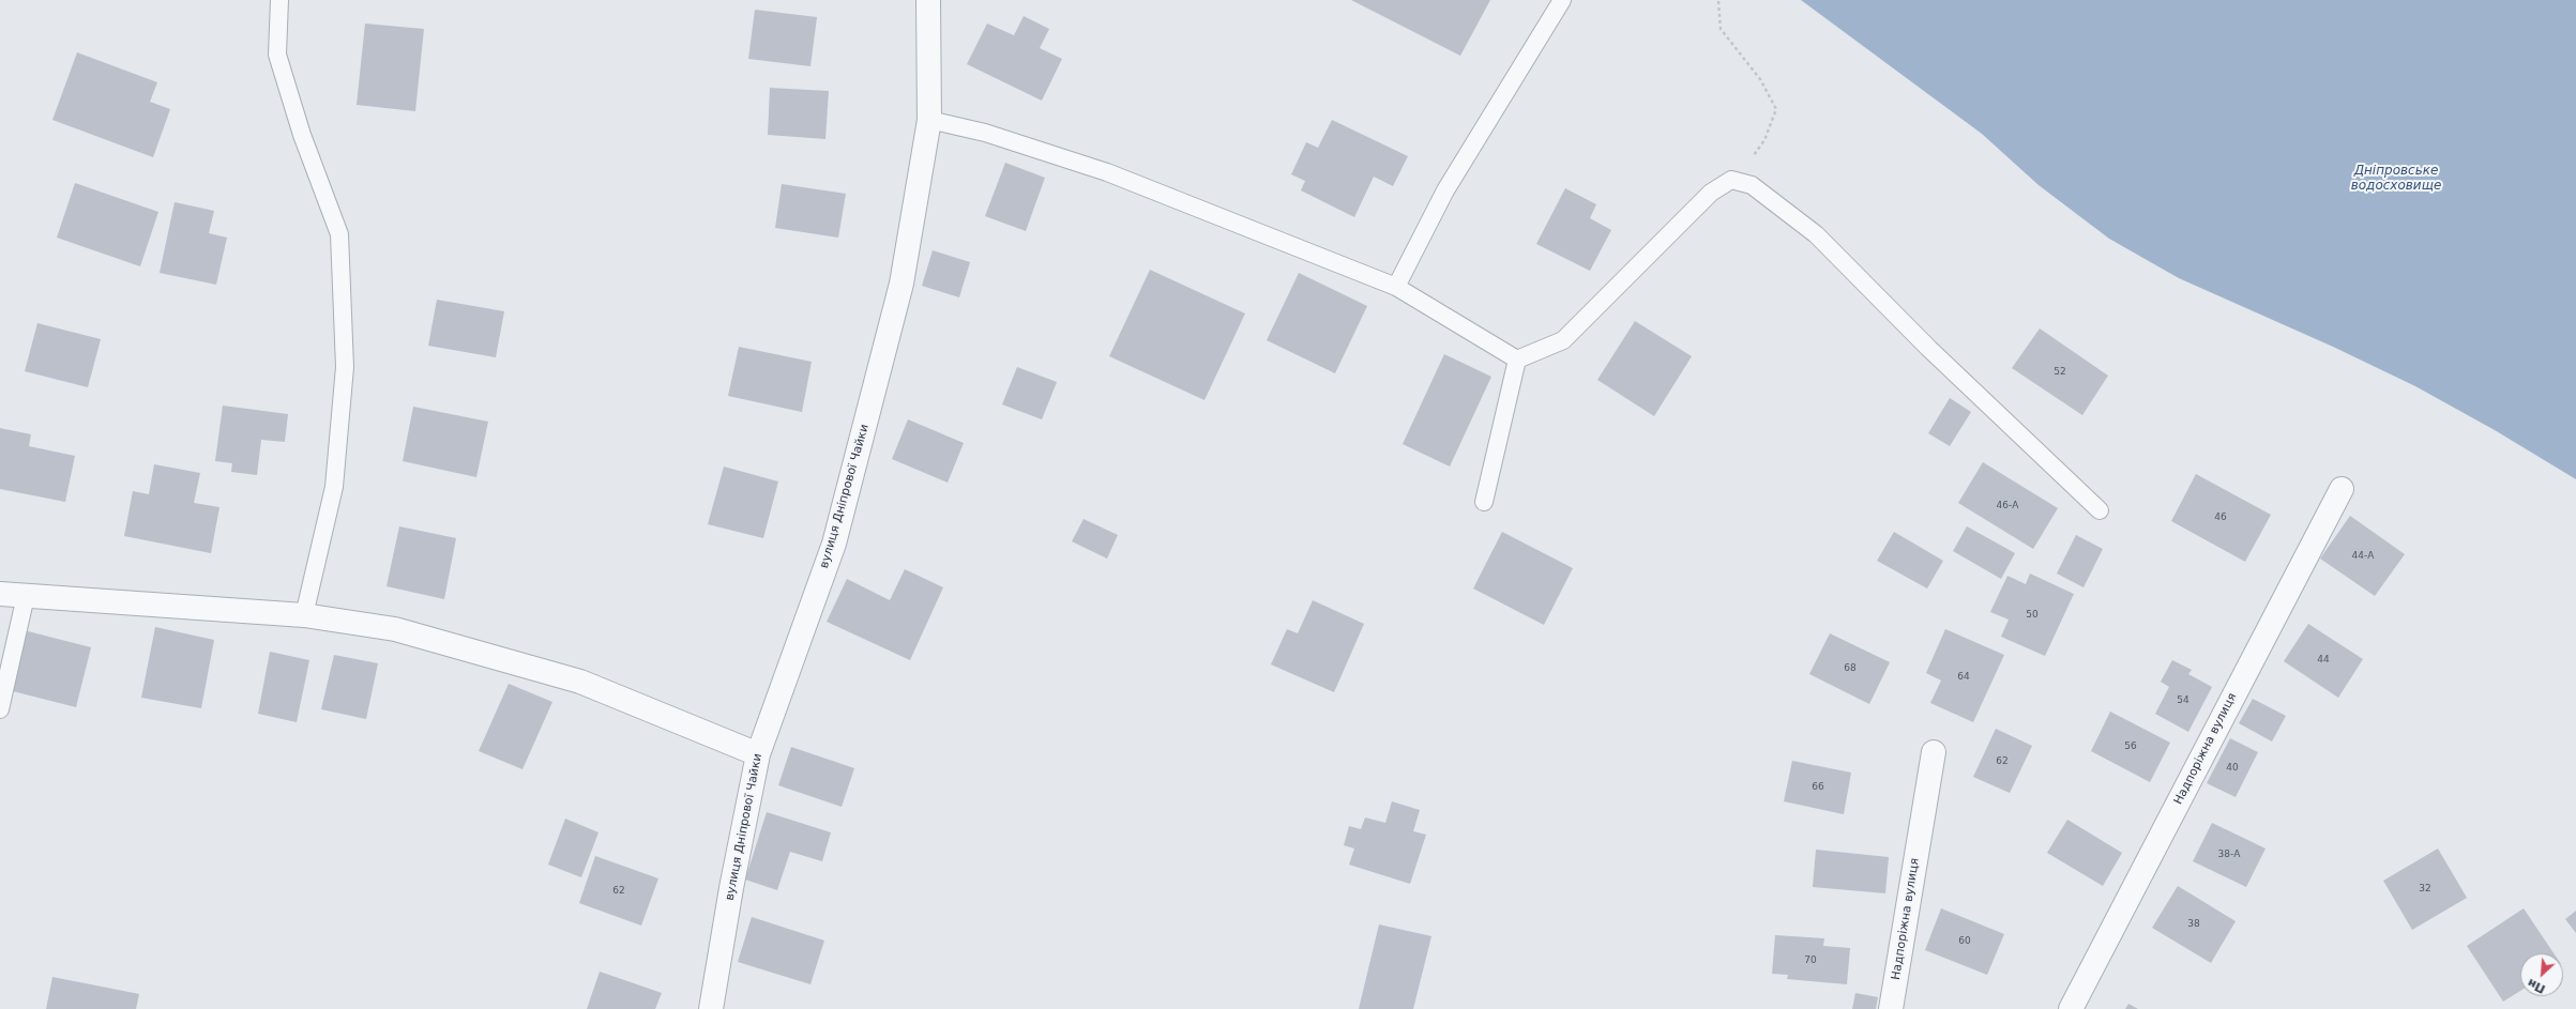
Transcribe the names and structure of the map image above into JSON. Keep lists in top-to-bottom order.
{
  "streets": {
    "street": ["вулиця Дніпрової Чайки", "Надпоріжна вулиця"]
  },
  "water": ["Дніпровське водосховище"],
  "house_numbers": [
    "52",
    "46-А",
    "46",
    "44-А",
    "50",
    "44",
    "68",
    "64",
    "54",
    "56",
    "62",
    "40",
    "66",
    "38-А",
    "32",
    "62",
    "38",
    "60",
    "70"
  ],
  "north": "bottom left"
}
